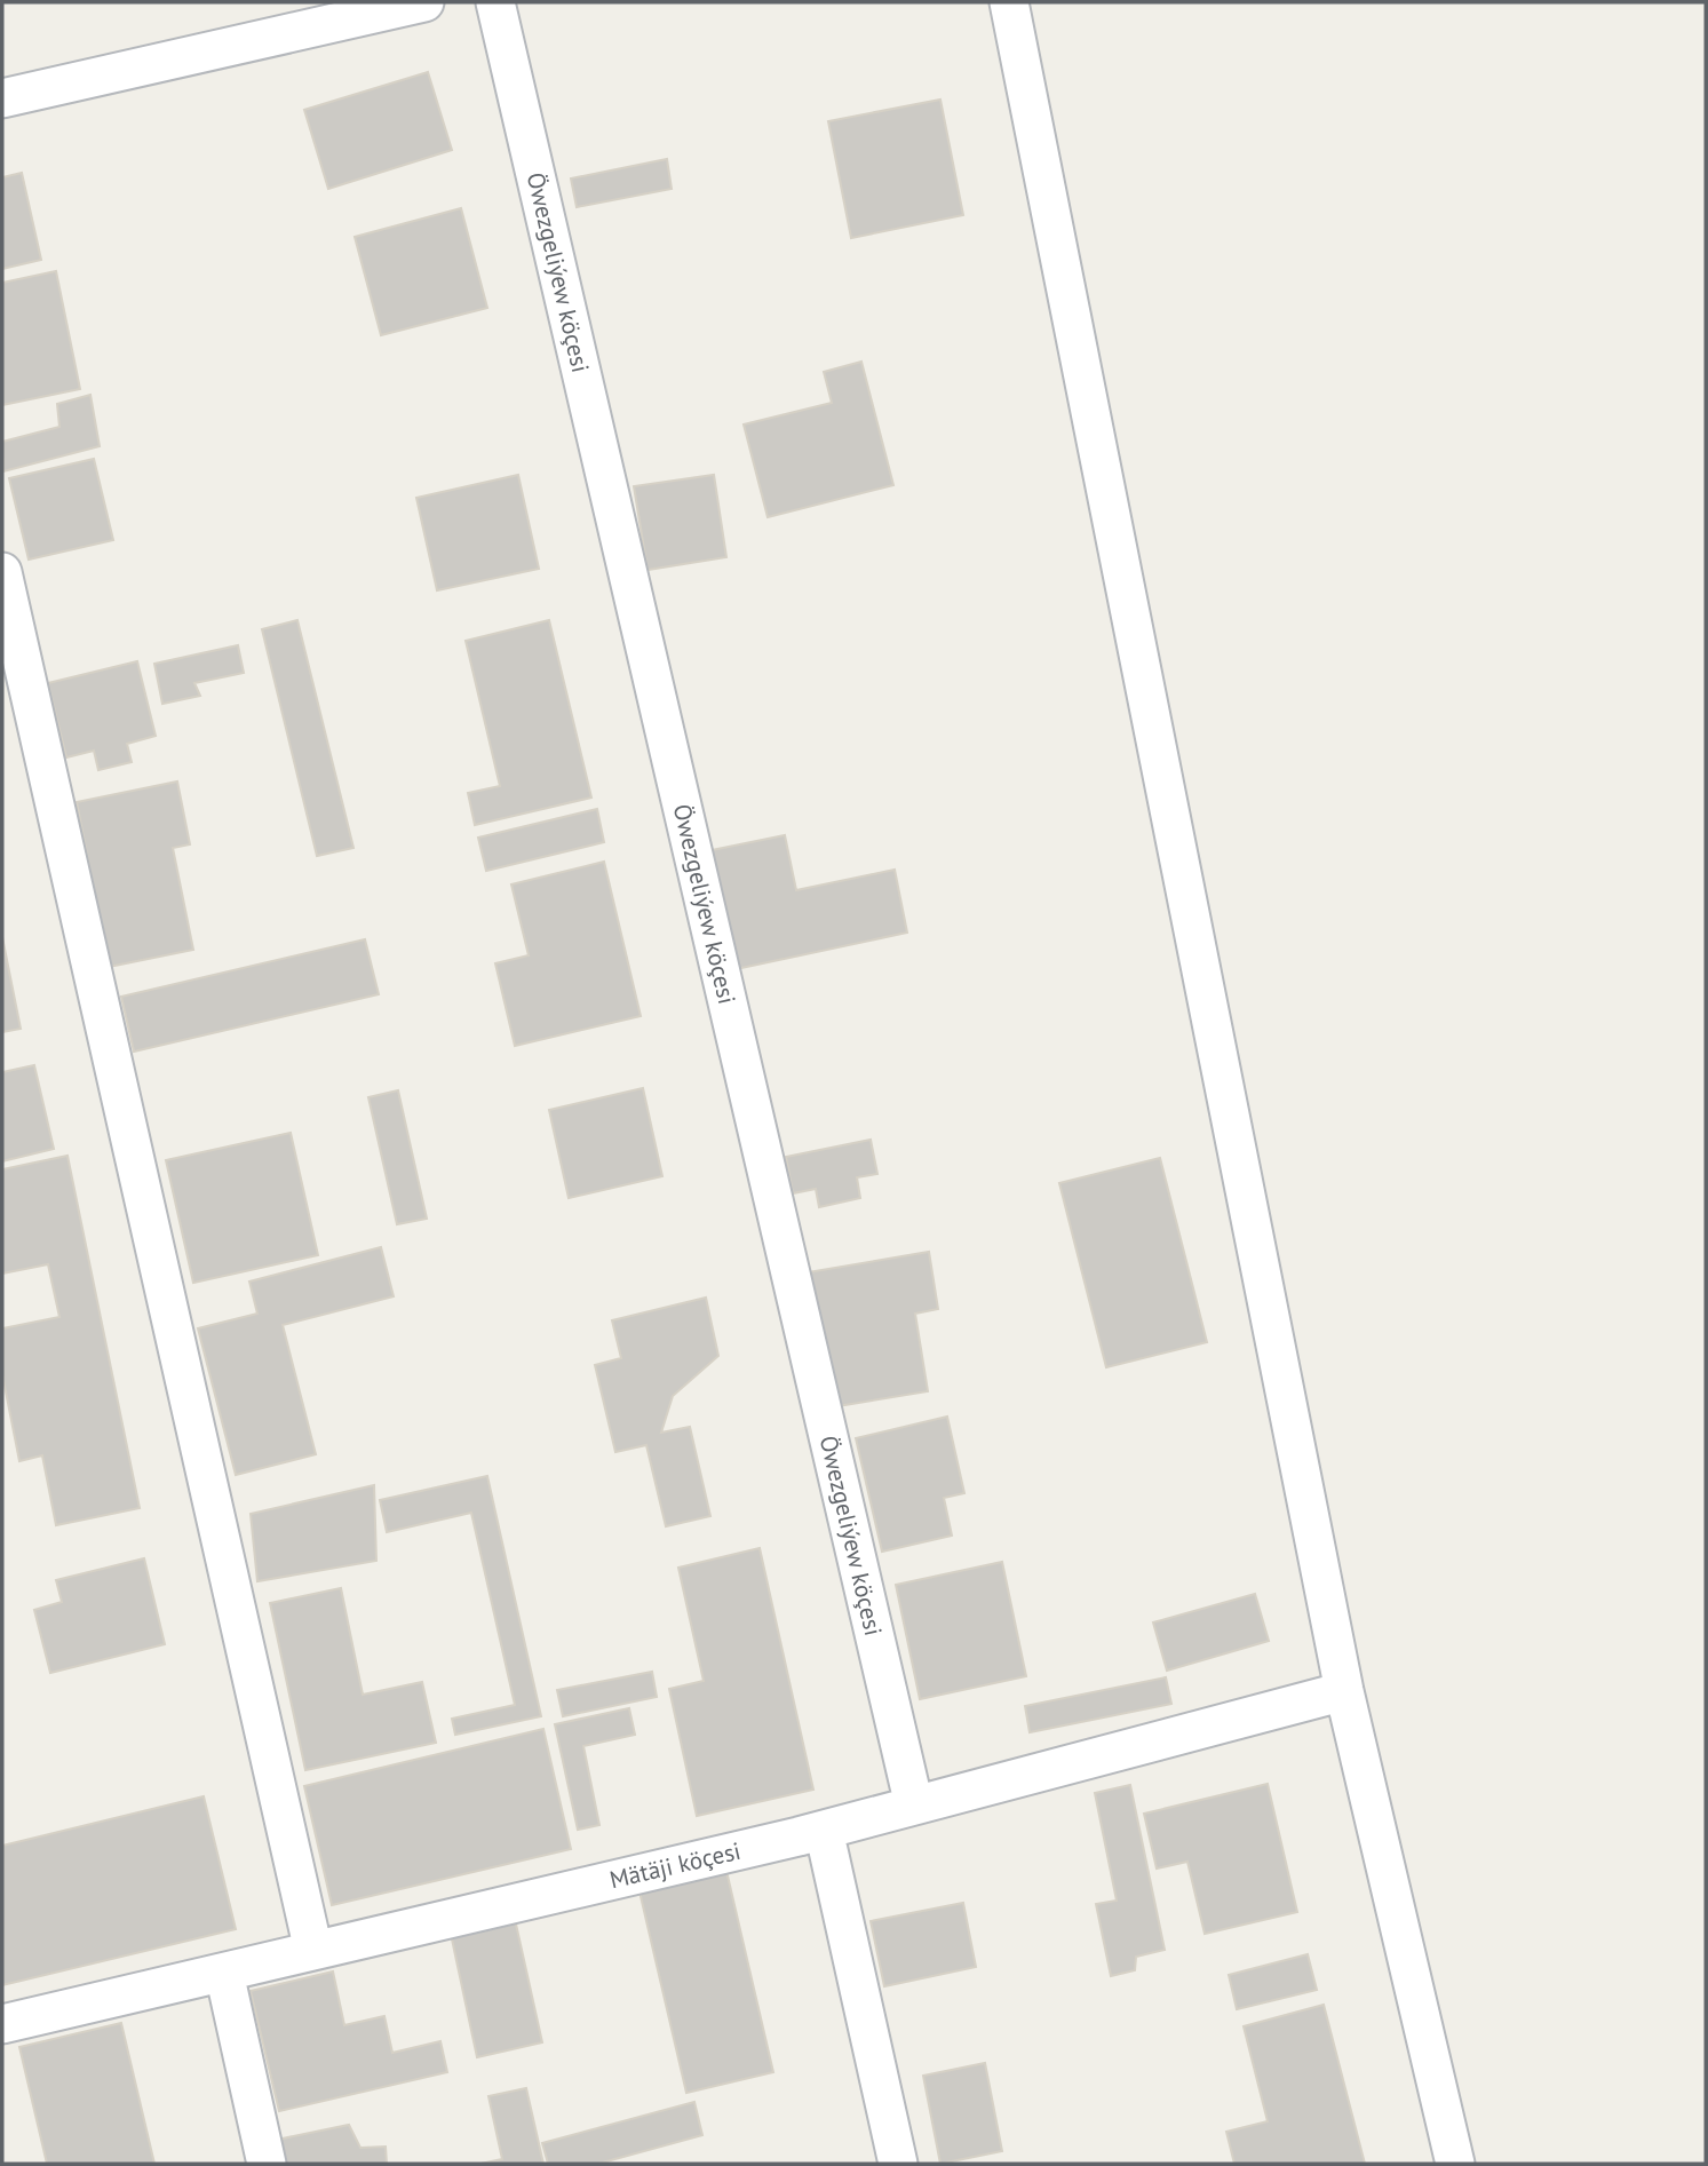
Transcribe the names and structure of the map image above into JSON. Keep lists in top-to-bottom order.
{
  "streets": {
    "street": ["Öwezgeliýew köçesi", "Mätäji köçesi"]
  },
  "crossings": [
    ["Öwezgeliýew köçesi", "Mätäji köçesi"]
  ]
}
